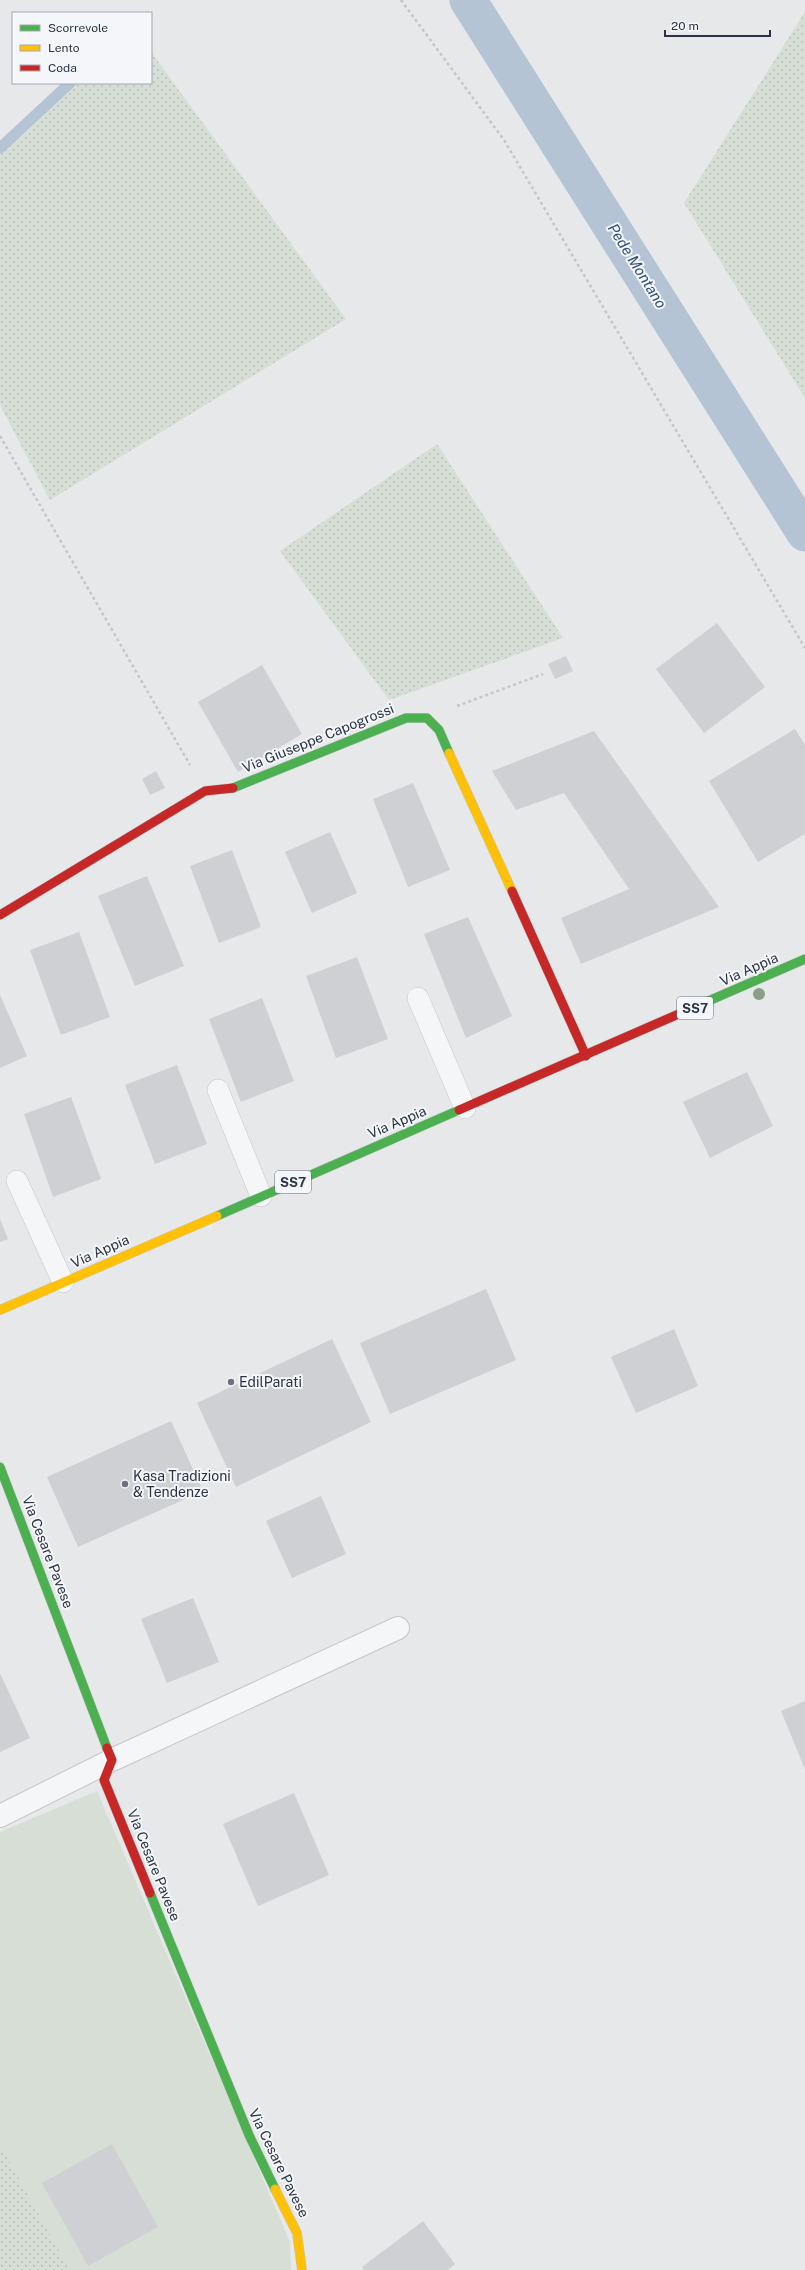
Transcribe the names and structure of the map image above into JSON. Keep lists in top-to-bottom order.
{
  "streets": {
    "street": [
      "Via Giuseppe Capogrossi",
      "Via Appia",
      "SS7",
      "Via Cesare Pavese"
    ]
  },
  "water": ["Pede Montano"],
  "places": ["EdilParati", "Kasa Tradizioni & Tendenze"],
  "legend": ["Scorrevole", "Lento", "Coda"],
  "scale_bar": "20 m"
}
